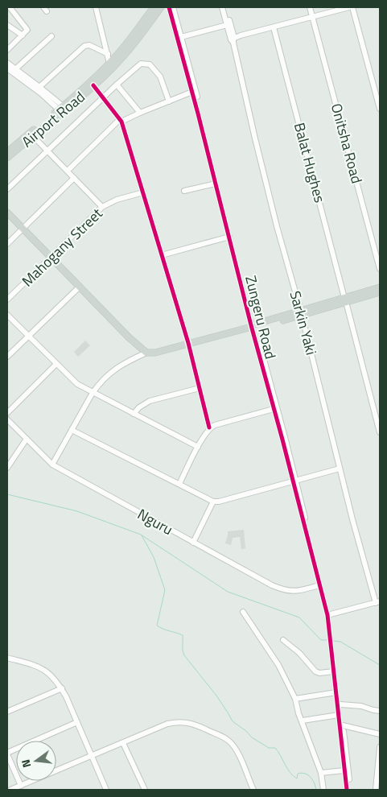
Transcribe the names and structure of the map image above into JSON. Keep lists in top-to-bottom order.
{
  "streets": {
    "main road": ["Airport Road"],
    "street": [
      "Onitsha Road",
      "Balat Hughes",
      "Mahogany Street",
      "Zungeru Road",
      "Sarkin Yaki",
      "Nguru"
    ]
  },
  "crossings": [
    ["Zungeru Road", "Nguru"]
  ],
  "north": "left"
}
